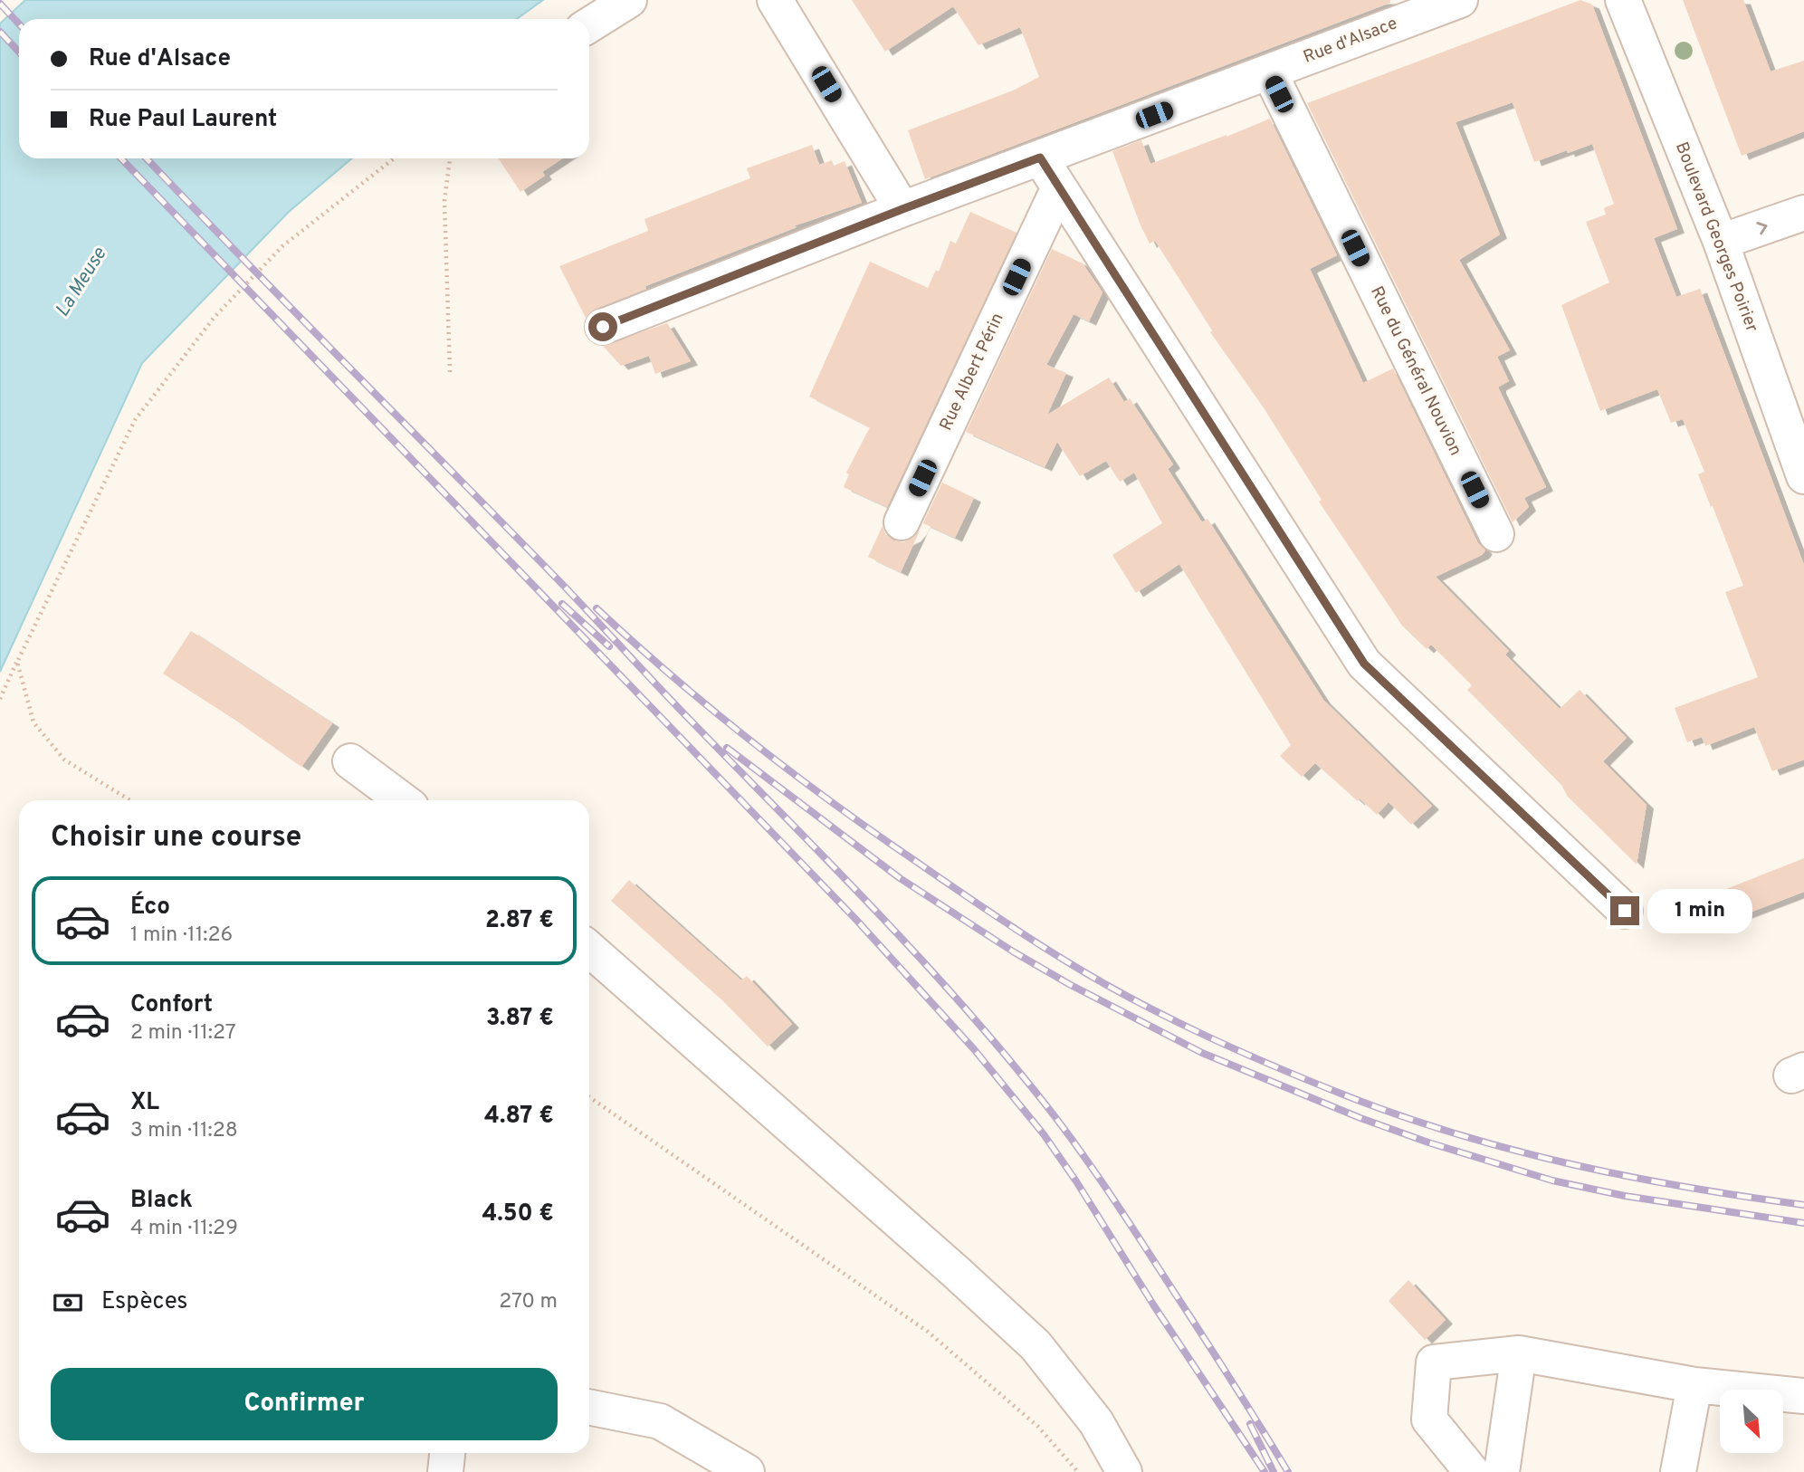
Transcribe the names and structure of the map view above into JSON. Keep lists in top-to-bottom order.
{
  "streets": {
    "street": [
      "Rue d'Alsace",
      "Boulevard Georges Poirier",
      "Rue du Général Nouvion",
      "Rue Albert Périn"
    ]
  },
  "crossings": [
    ["Rue d'Alsace", "Rue du Général Nouvion"]
  ],
  "water": ["La Meuse"],
  "north": "bottom right",
  "page": {
    "banner": ["Rue d'Alsace", "Rue Paul Laurent"],
    "heading": "Choisir une course",
    "list": [
      {
        "name": "Éco",
        "note": "1 min · 11:26",
        "value": "2.87 €"
      },
      {
        "name": "Confort",
        "note": "2 min · 11:27",
        "value": "3.87 €"
      },
      {
        "name": "XL",
        "note": "3 min · 11:28",
        "value": "4.87 €"
      },
      {
        "name": "Black",
        "note": "4 min · 11:29",
        "value": "4.50 €"
      }
    ],
    "bubble": "1 min",
    "pay": ["Espèces", "270 m"],
    "buttons": "Confirmer"
  }
}
